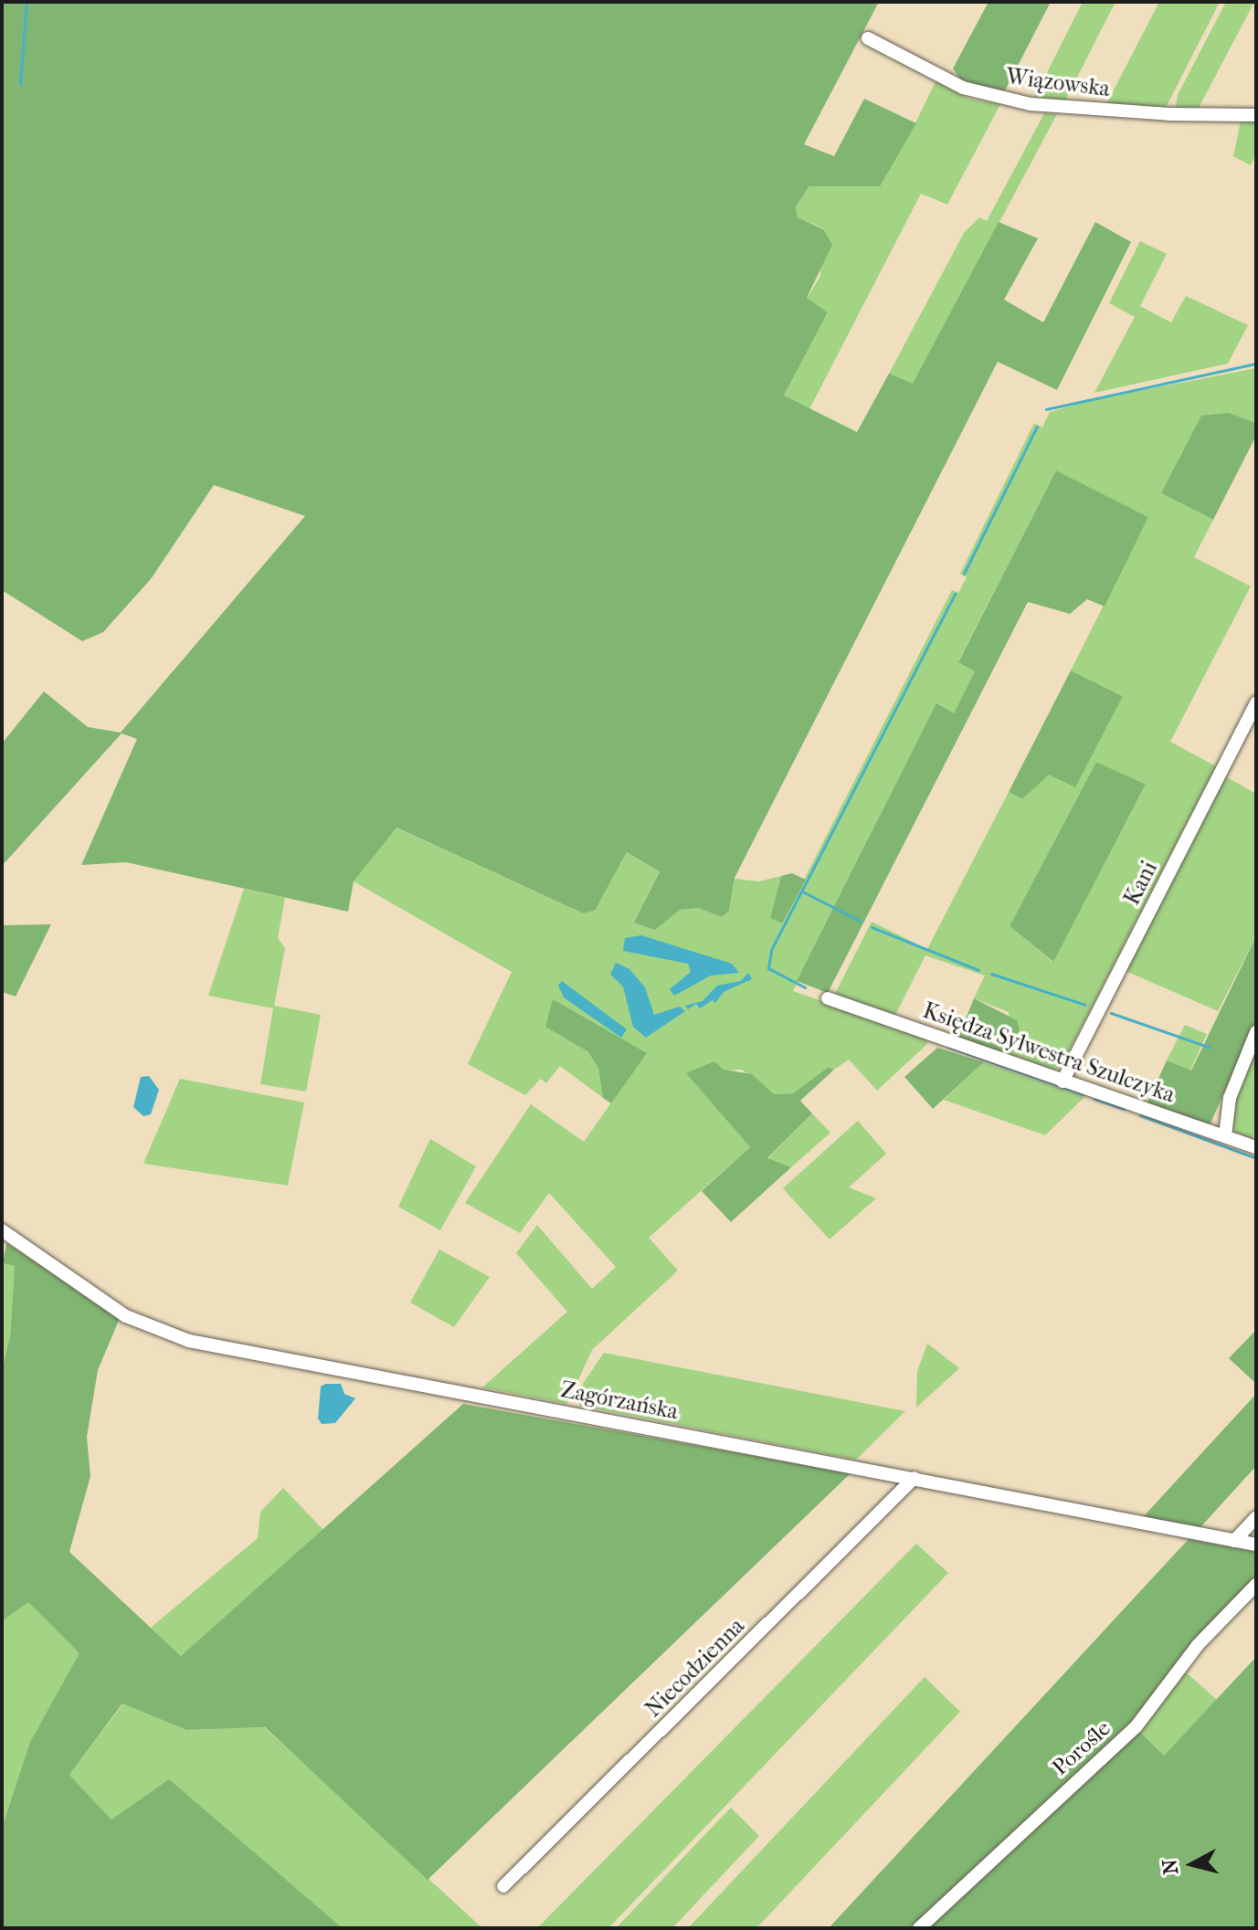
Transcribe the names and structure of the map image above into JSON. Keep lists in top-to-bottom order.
{
  "streets": {
    "street": [
      "Wiązowska",
      "Kani",
      "Księdza Sylwestra Szulczyka",
      "Zagórzańska",
      "Niecodzienna",
      "Porośle"
    ]
  },
  "crossings": [
    ["Kani", "Księdza Sylwestra Szulczyka"],
    ["Zagórzańska", "Niecodzienna"]
  ],
  "north": "left"
}
